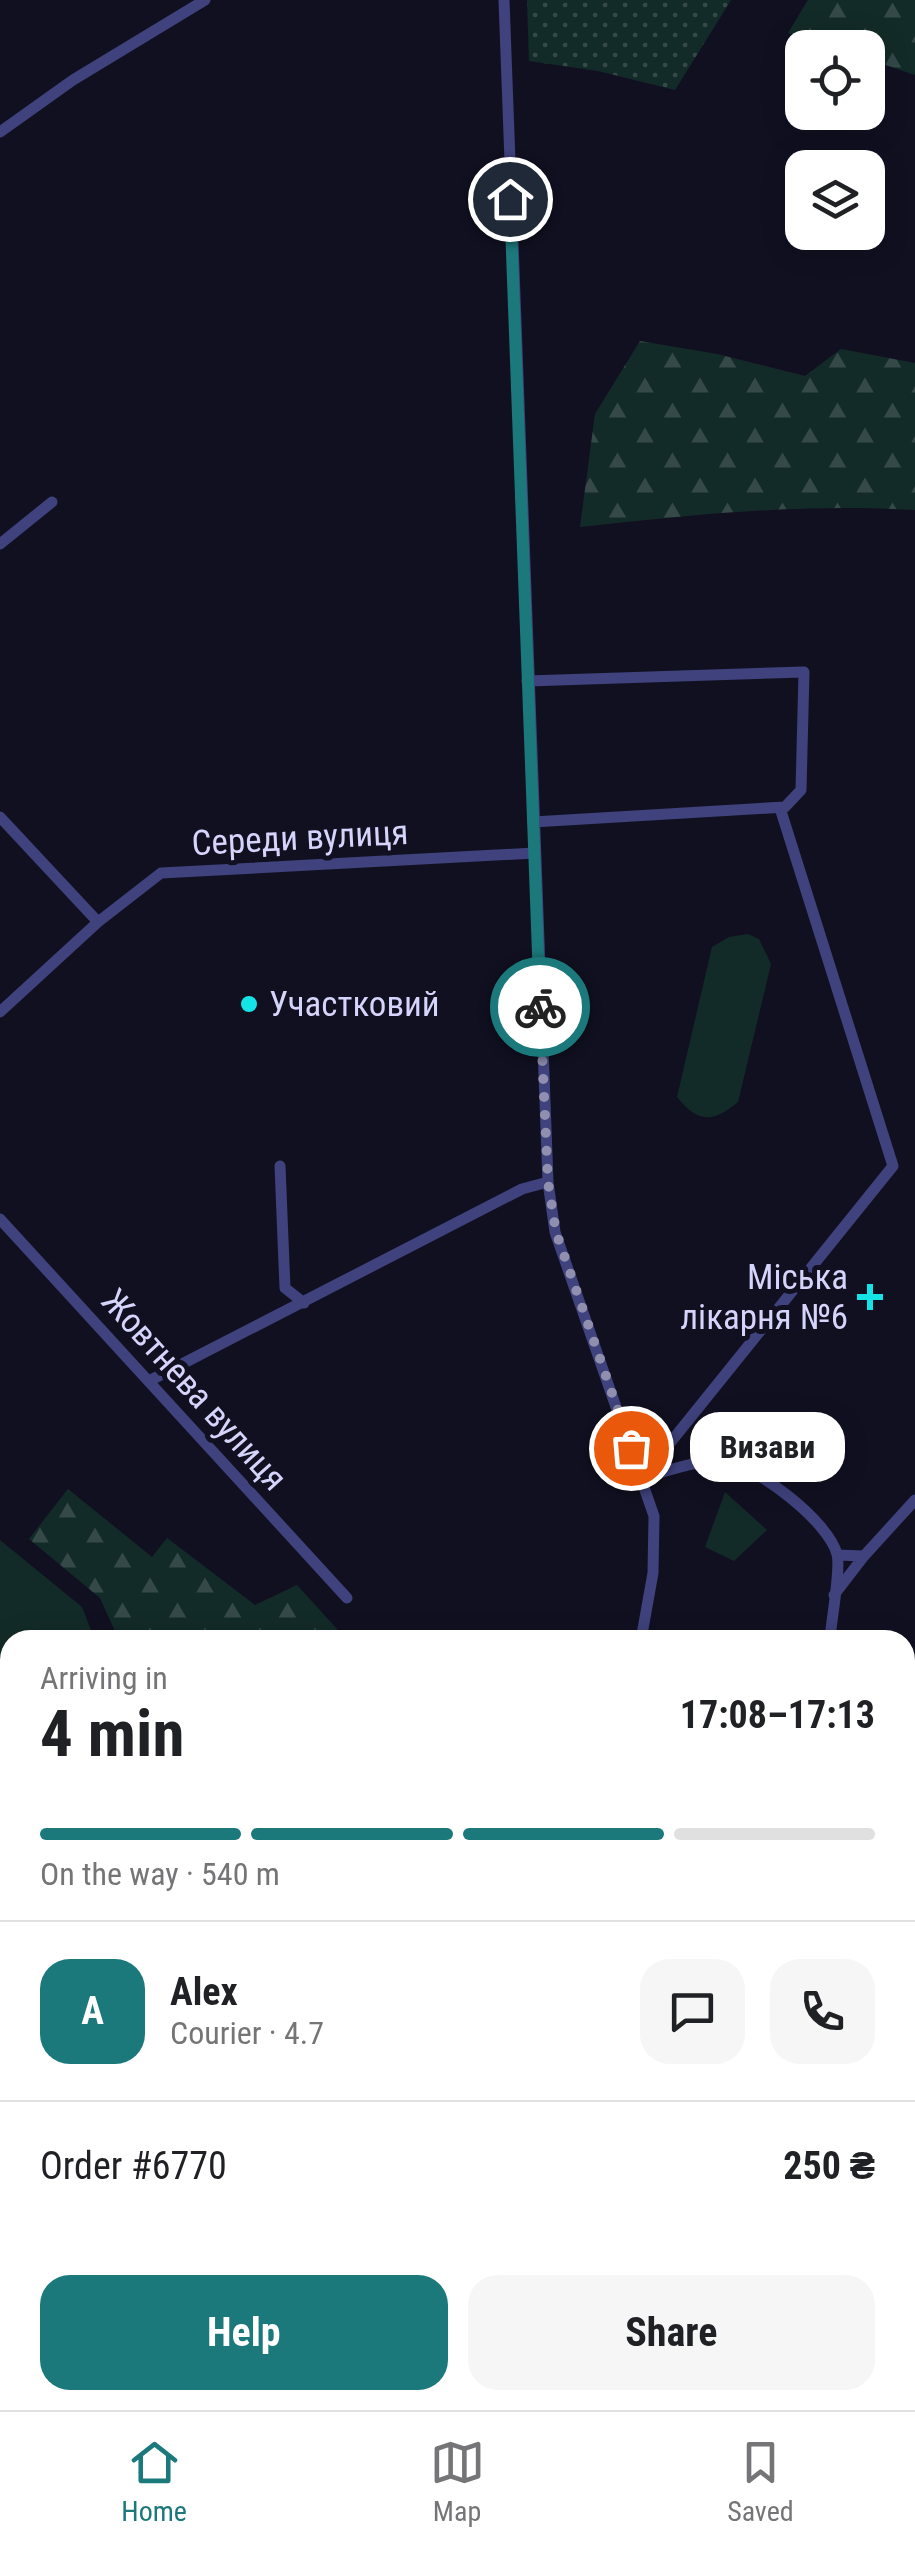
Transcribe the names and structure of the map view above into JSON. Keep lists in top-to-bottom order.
{
  "streets": {
    "street": ["Середи вулиця", "Жовтнева вулиця"]
  },
  "places": {
    "other": ["Участковий", "Визави"],
    "health": ["Міська лікарня №6"]
  },
  "page": {
    "bubble": "Визави",
    "heading": ["4 min", "Arriving in", "17:08–17:13"],
    "panel": [
      "Alex",
      "Courier · 4.7",
      "Order #6770",
      "250 ₴"
    ],
    "bar": "On the way · 540 m",
    "round": "A",
    "buttons": ["Help", "Share"],
    "tabs": ["Home", "Map", "Saved"]
  }
}
